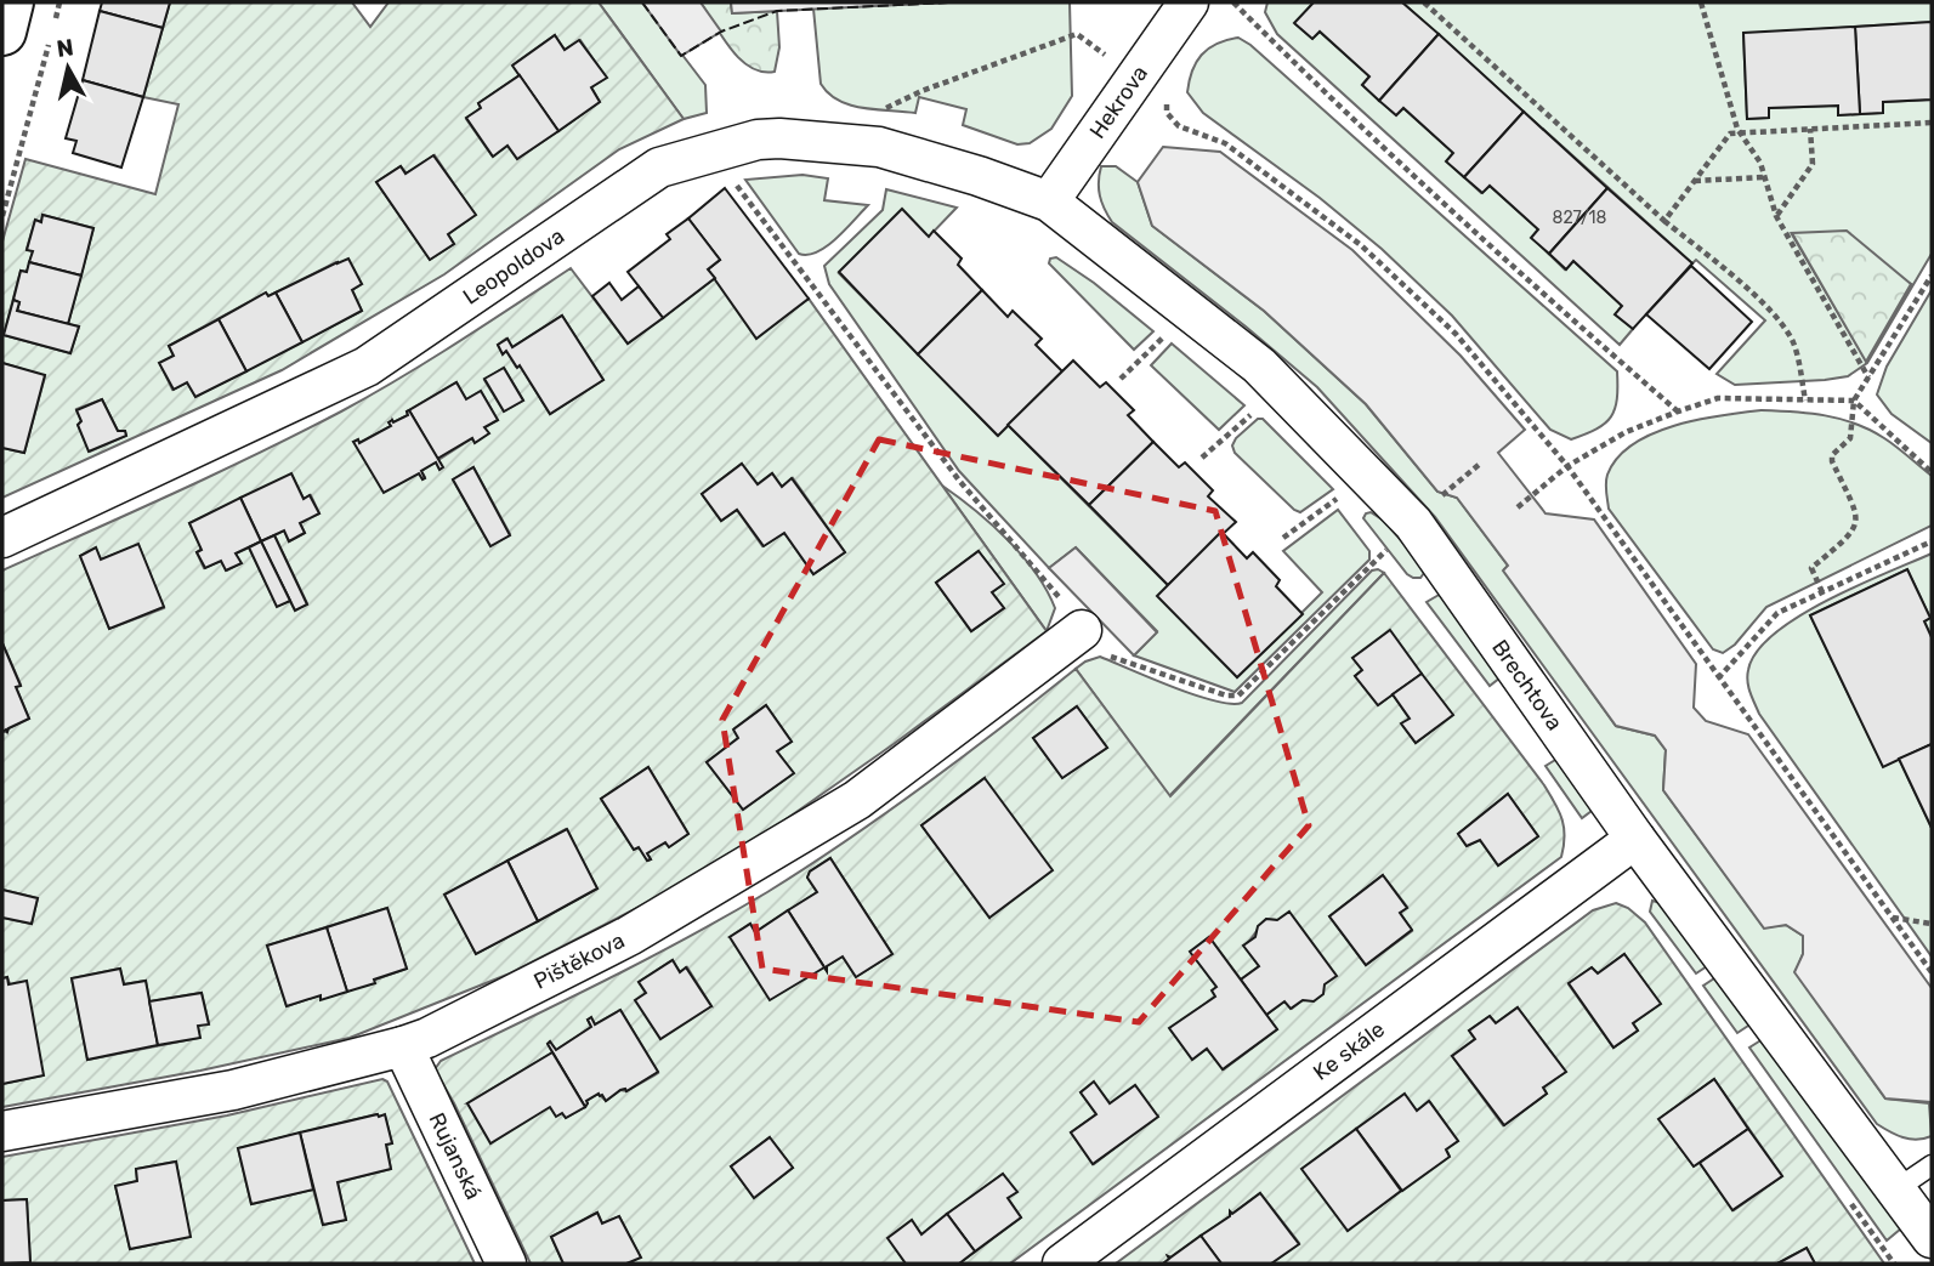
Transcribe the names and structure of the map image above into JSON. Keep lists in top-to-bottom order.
{
  "streets": {
    "street": [
      "Hekrova",
      "Leopoldova",
      "Brechtova",
      "Pištěkova",
      "Ke skále",
      "Rujanská"
    ]
  },
  "crossings": [
    ["Hekrova", "Leopoldova"],
    ["Hekrova", "Brechtova"],
    ["Leopoldova", "Brechtova"],
    ["Brechtova", "Ke skále"],
    ["Pištěkova", "Rujanská"]
  ],
  "house_numbers": ["827/18"],
  "north": "top"
}
